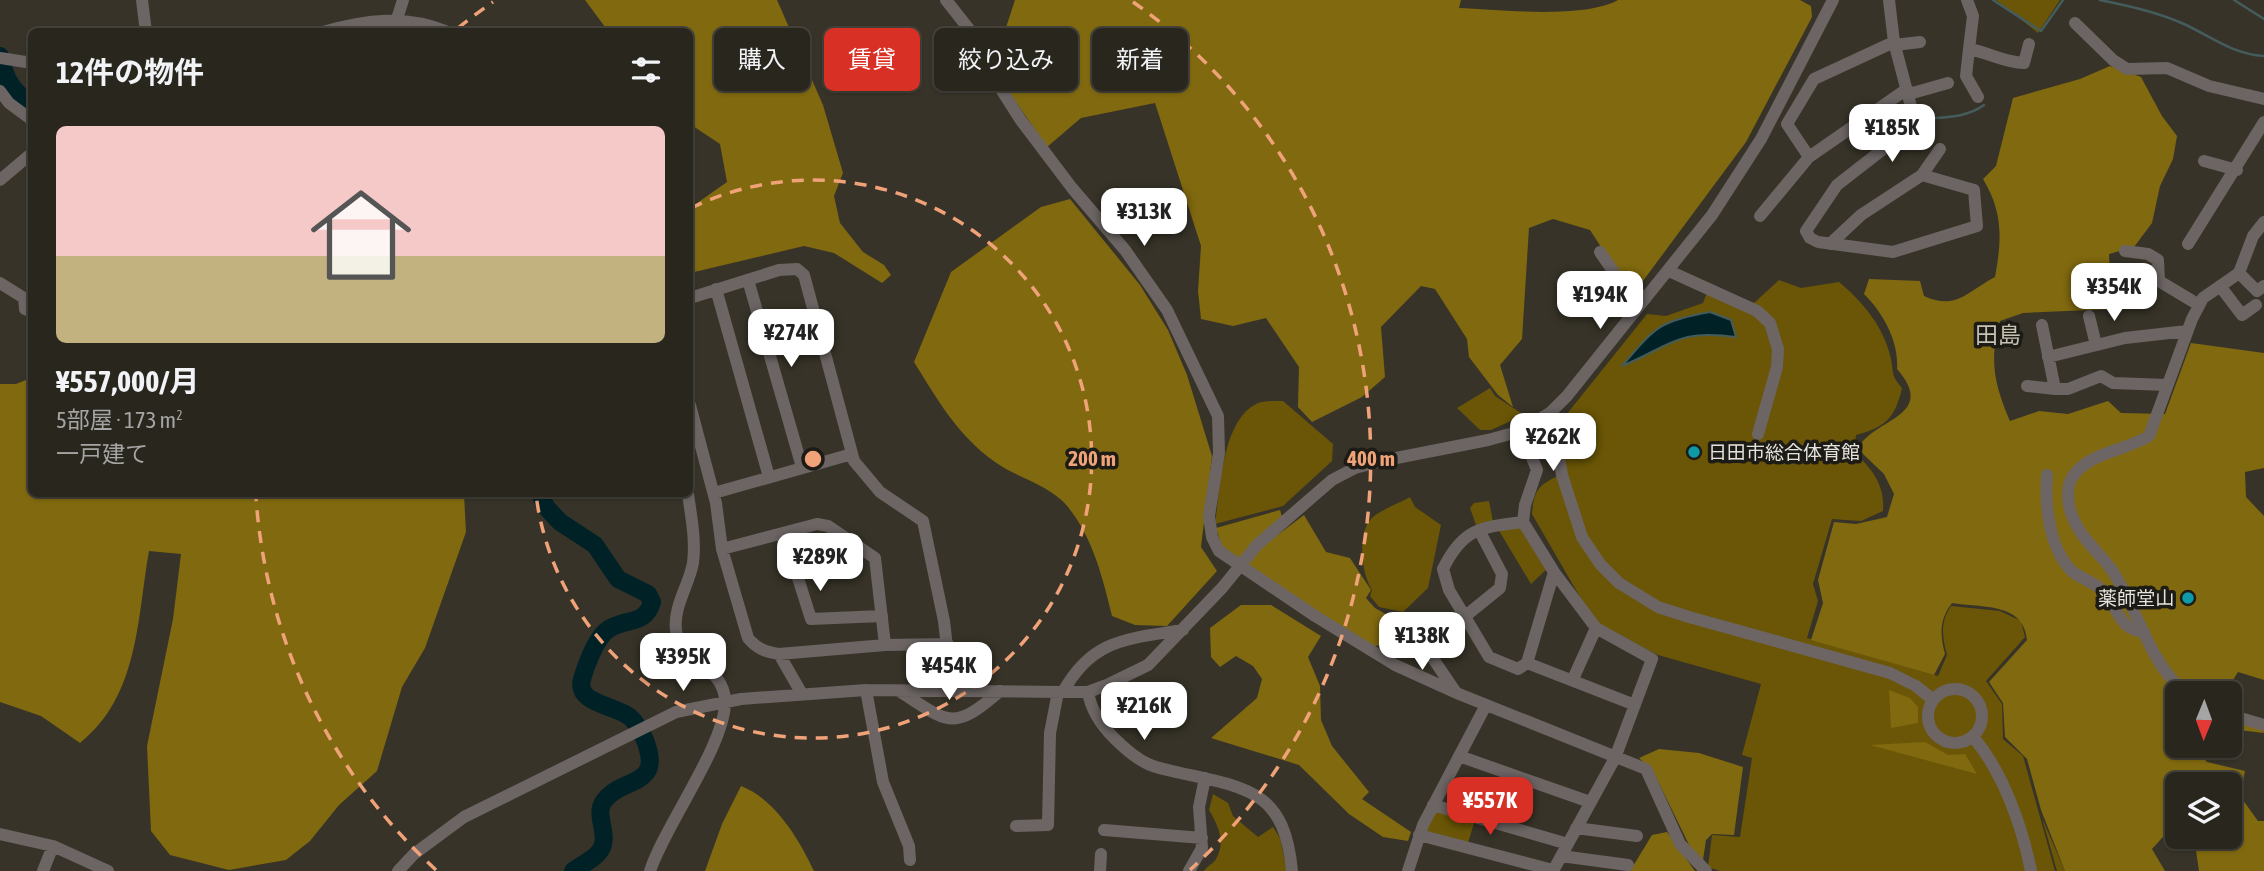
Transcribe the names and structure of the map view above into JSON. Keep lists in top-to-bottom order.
{
  "districts": ["田島"],
  "places": ["日田市総合体育館", "薬師堂山"],
  "north": "bottom",
  "page": {
    "chip": [
      "購入",
      "賃貸",
      "絞り込み",
      "新着"
    ],
    "heading": "12件の物件",
    "price": [
      "¥185K",
      "¥313K",
      "¥354K",
      "¥194K",
      "¥274K",
      "¥262K",
      "¥289K",
      "¥138K",
      "¥395K",
      "¥454K",
      "¥216K",
      "¥557K"
    ],
    "list": [
      {
        "name": "¥557,000/月",
        "note": "5部屋 · 173 m² · 一戸建て"
      }
    ]
  },
  "rings": ["200 m", "400 m"]
}
